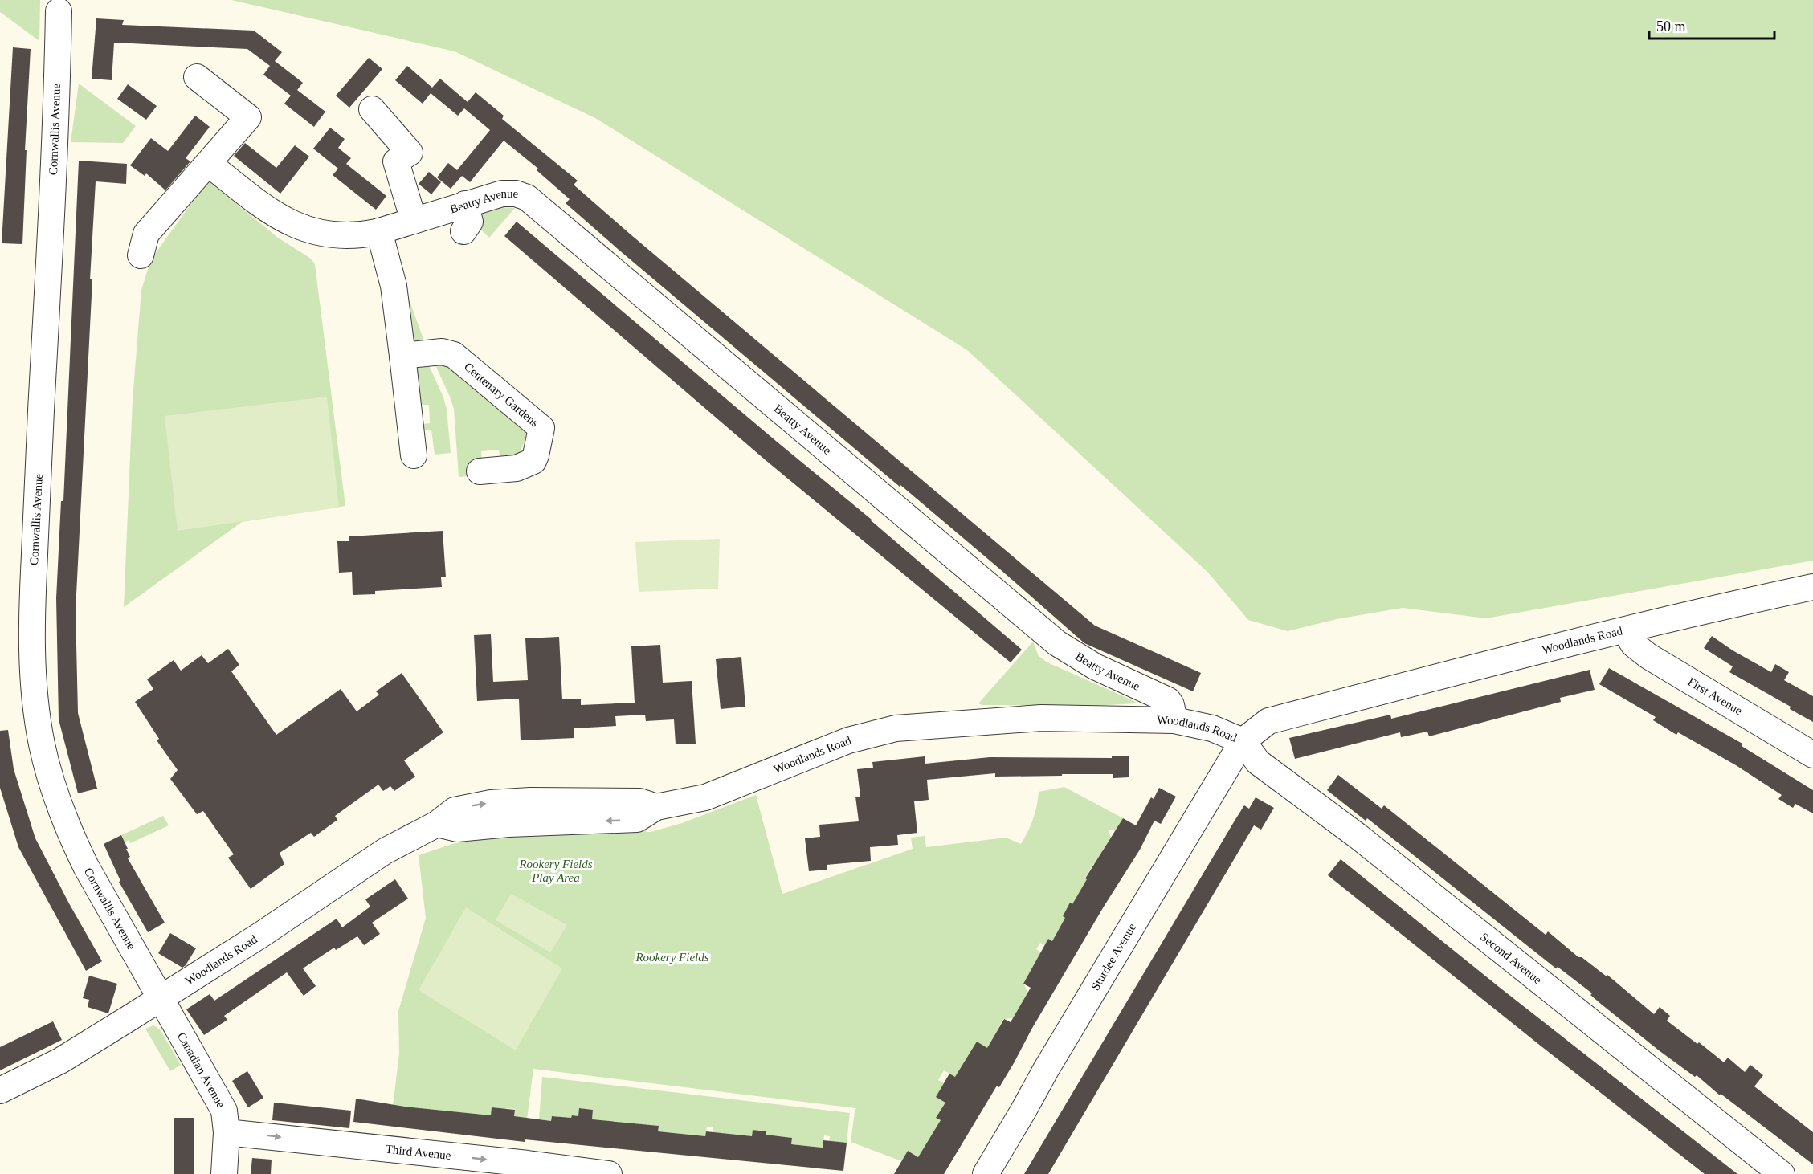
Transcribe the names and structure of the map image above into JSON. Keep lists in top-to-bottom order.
{
  "streets": {
    "street": [
      "Cornwallis Avenue",
      "Beatty Avenue",
      "Centenary Gardens",
      "Woodlands Road",
      "First Avenue",
      "Sturdee Avenue",
      "Second Avenue",
      "Canadian Avenue",
      "Third Avenue"
    ]
  },
  "crossings": [
    ["Cornwallis Avenue", "Woodlands Road"],
    ["Cornwallis Avenue", "Canadian Avenue"],
    ["Beatty Avenue", "Woodlands Road"],
    ["Woodlands Road", "First Avenue"],
    ["Woodlands Road", "Sturdee Avenue"],
    ["Woodlands Road", "Second Avenue"],
    ["Woodlands Road", "Canadian Avenue"],
    ["Sturdee Avenue", "Second Avenue"],
    ["Canadian Avenue", "Third Avenue"]
  ],
  "one_way": ["Third Avenue"],
  "parks": ["Rookery Fields Play Area", "Rookery Fields"],
  "scale_bar": "50 m"
}
